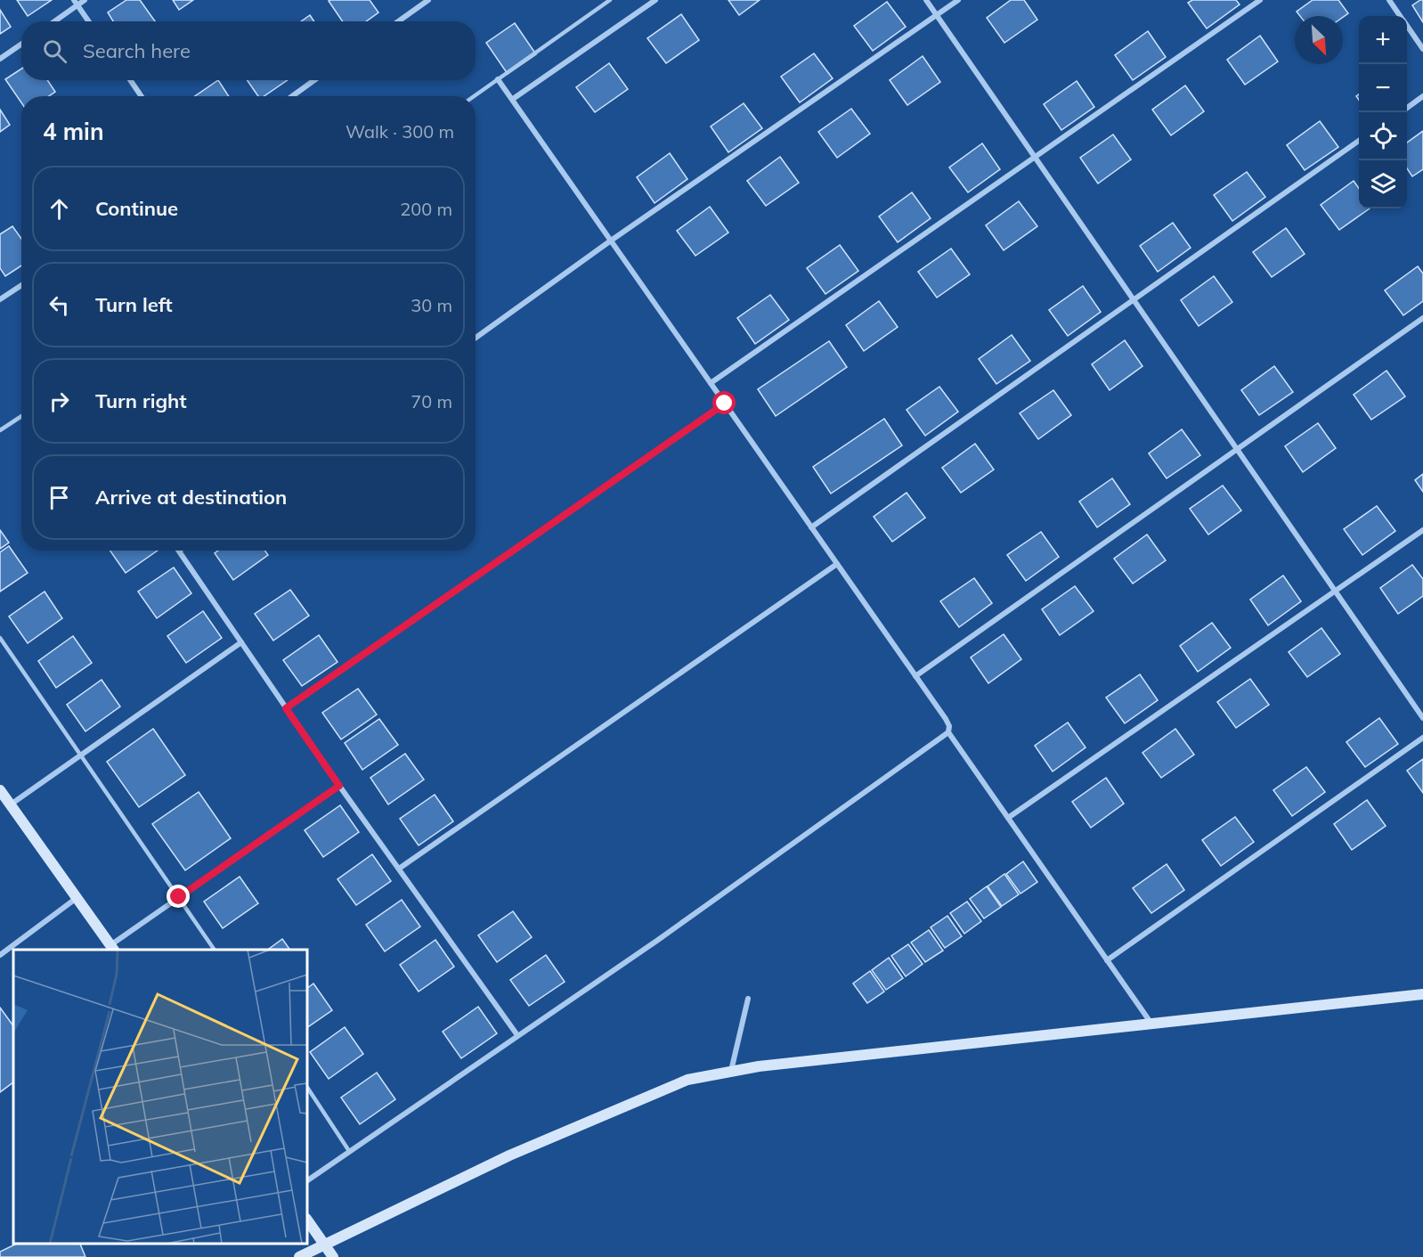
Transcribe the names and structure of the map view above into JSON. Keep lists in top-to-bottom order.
{
  "north": "bottom right",
  "page": {
    "map_buttons": ["+", "−"],
    "search": "Search here",
    "heading": ["4 min", "Walk · 300 m"],
    "list": [
      ["Continue", "200 m"],
      ["Turn left", "30 m"],
      ["Turn right", "70 m"],
      "Arrive at destination"
    ]
  }
}
